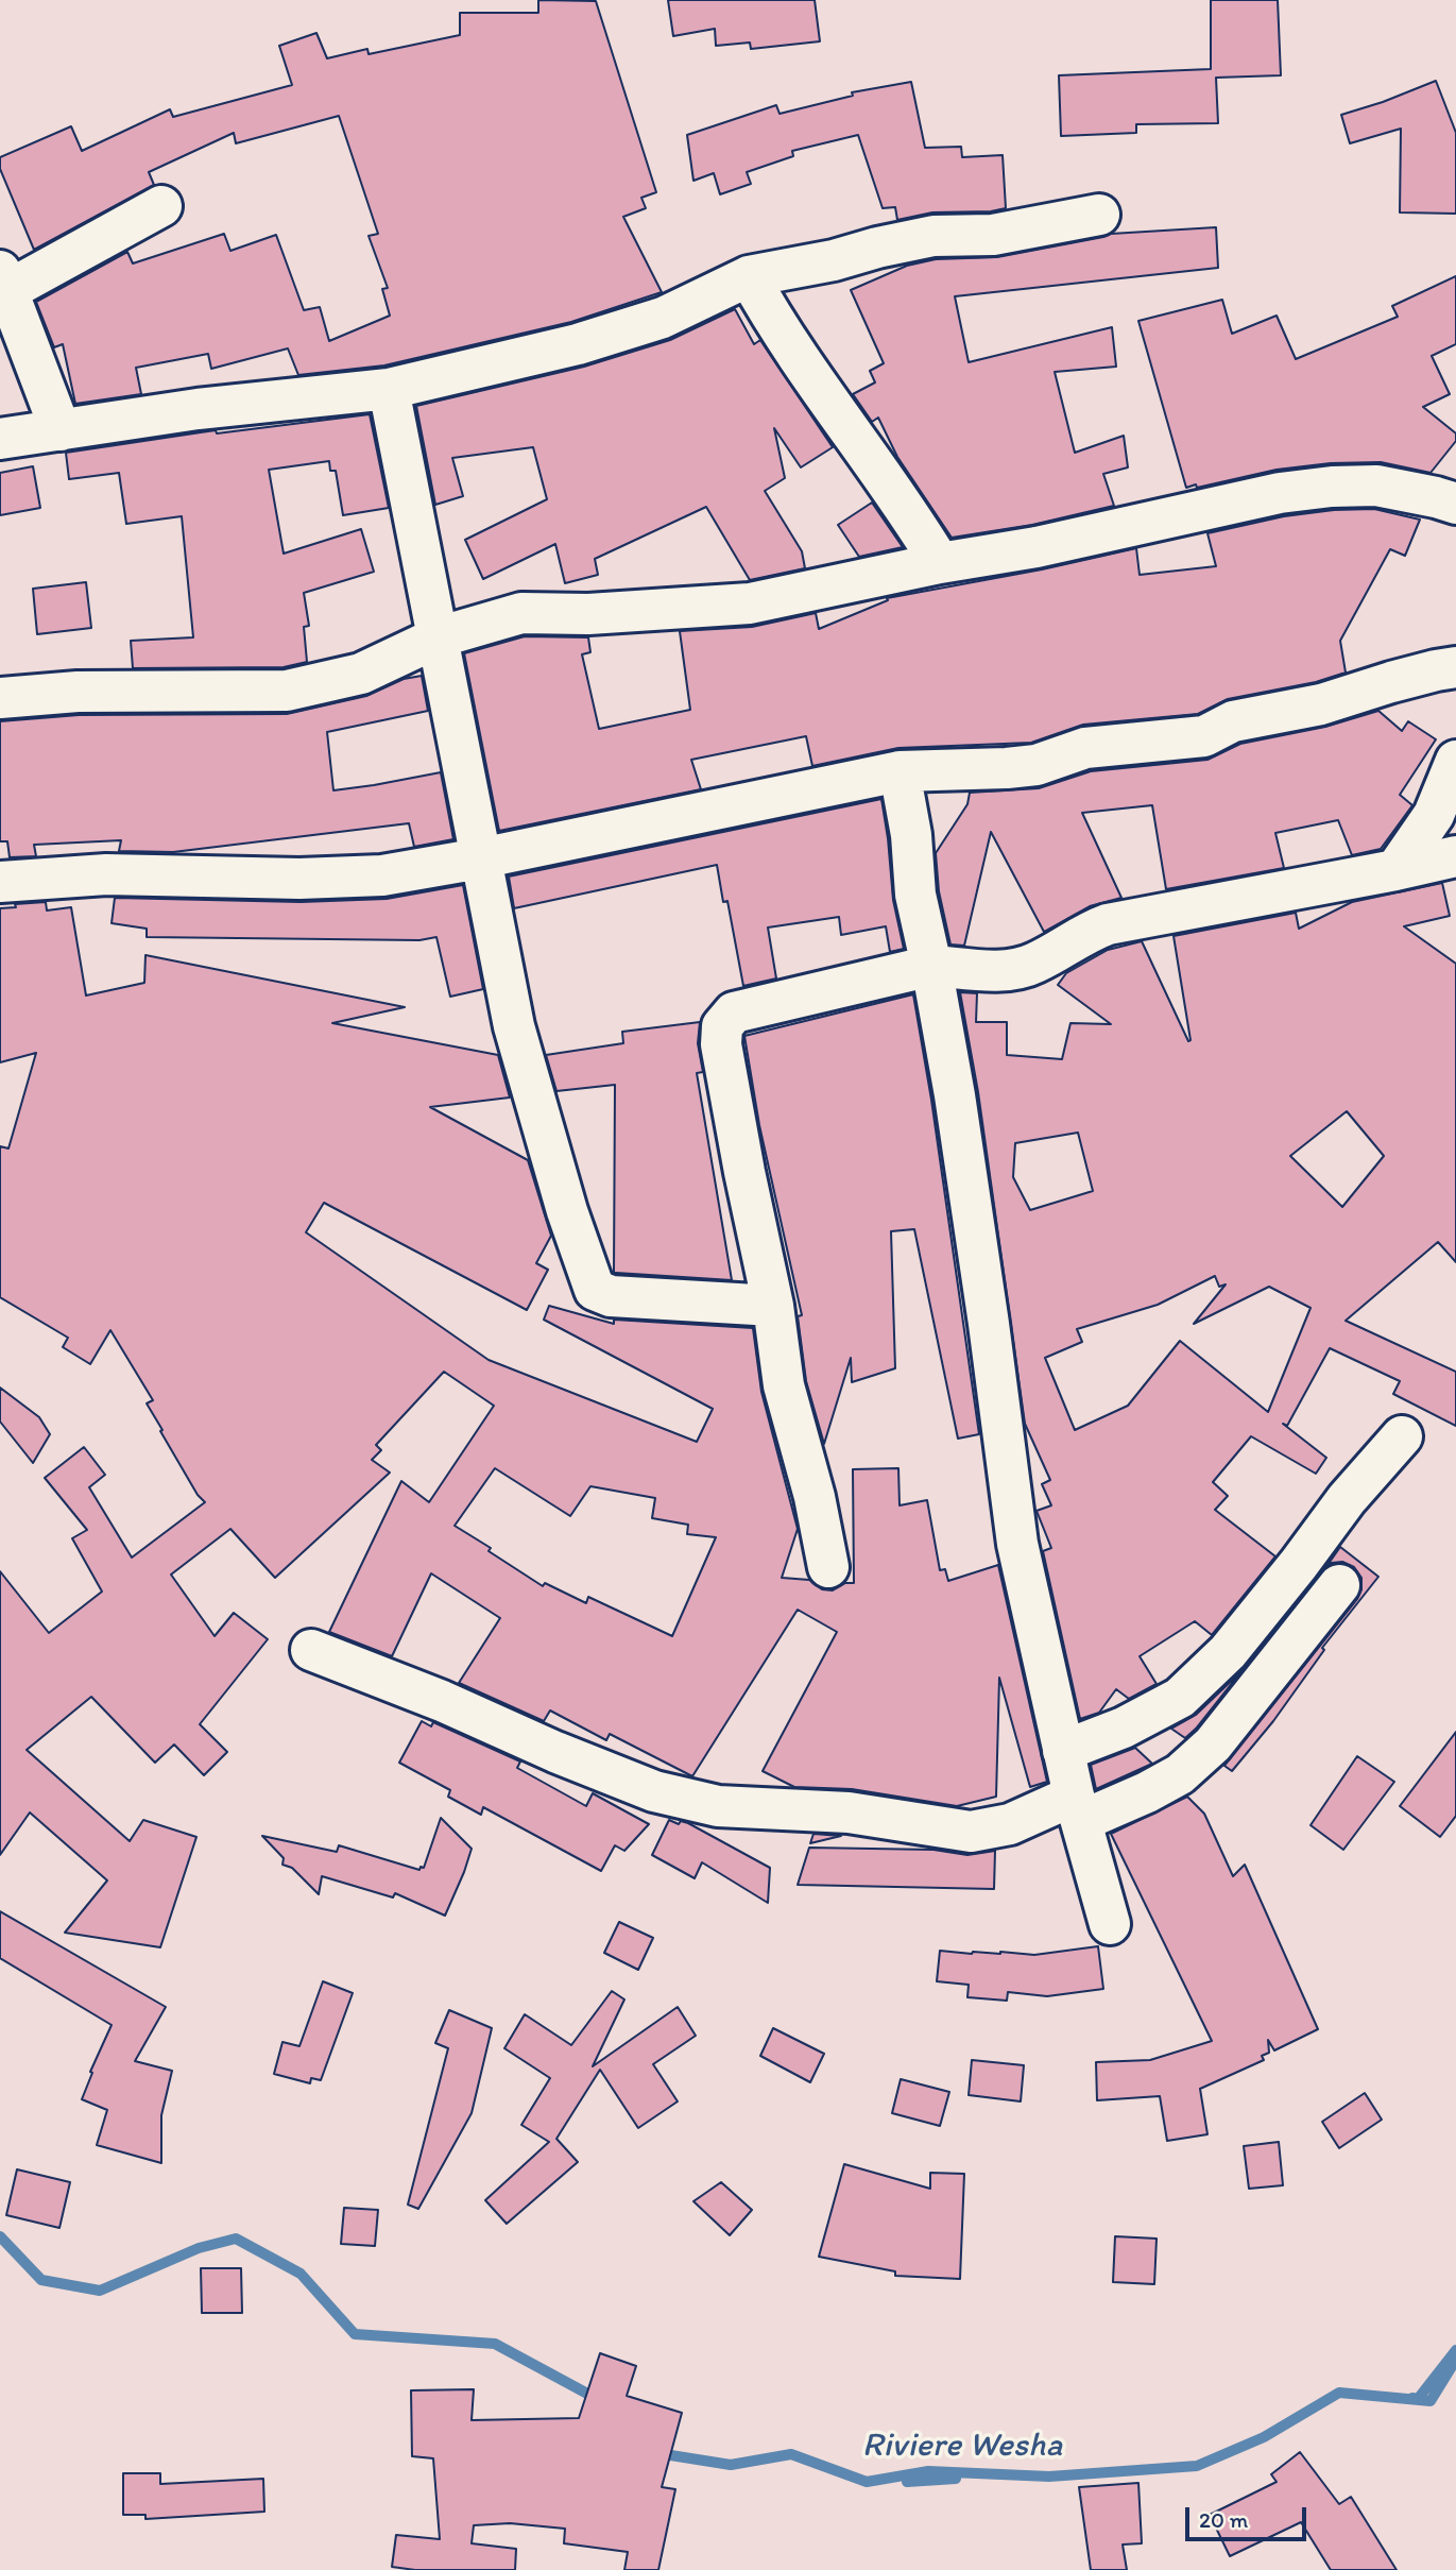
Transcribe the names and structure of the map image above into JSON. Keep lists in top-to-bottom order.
{
  "water": ["Riviere Wesha"],
  "scale_bar": "20 m"
}
